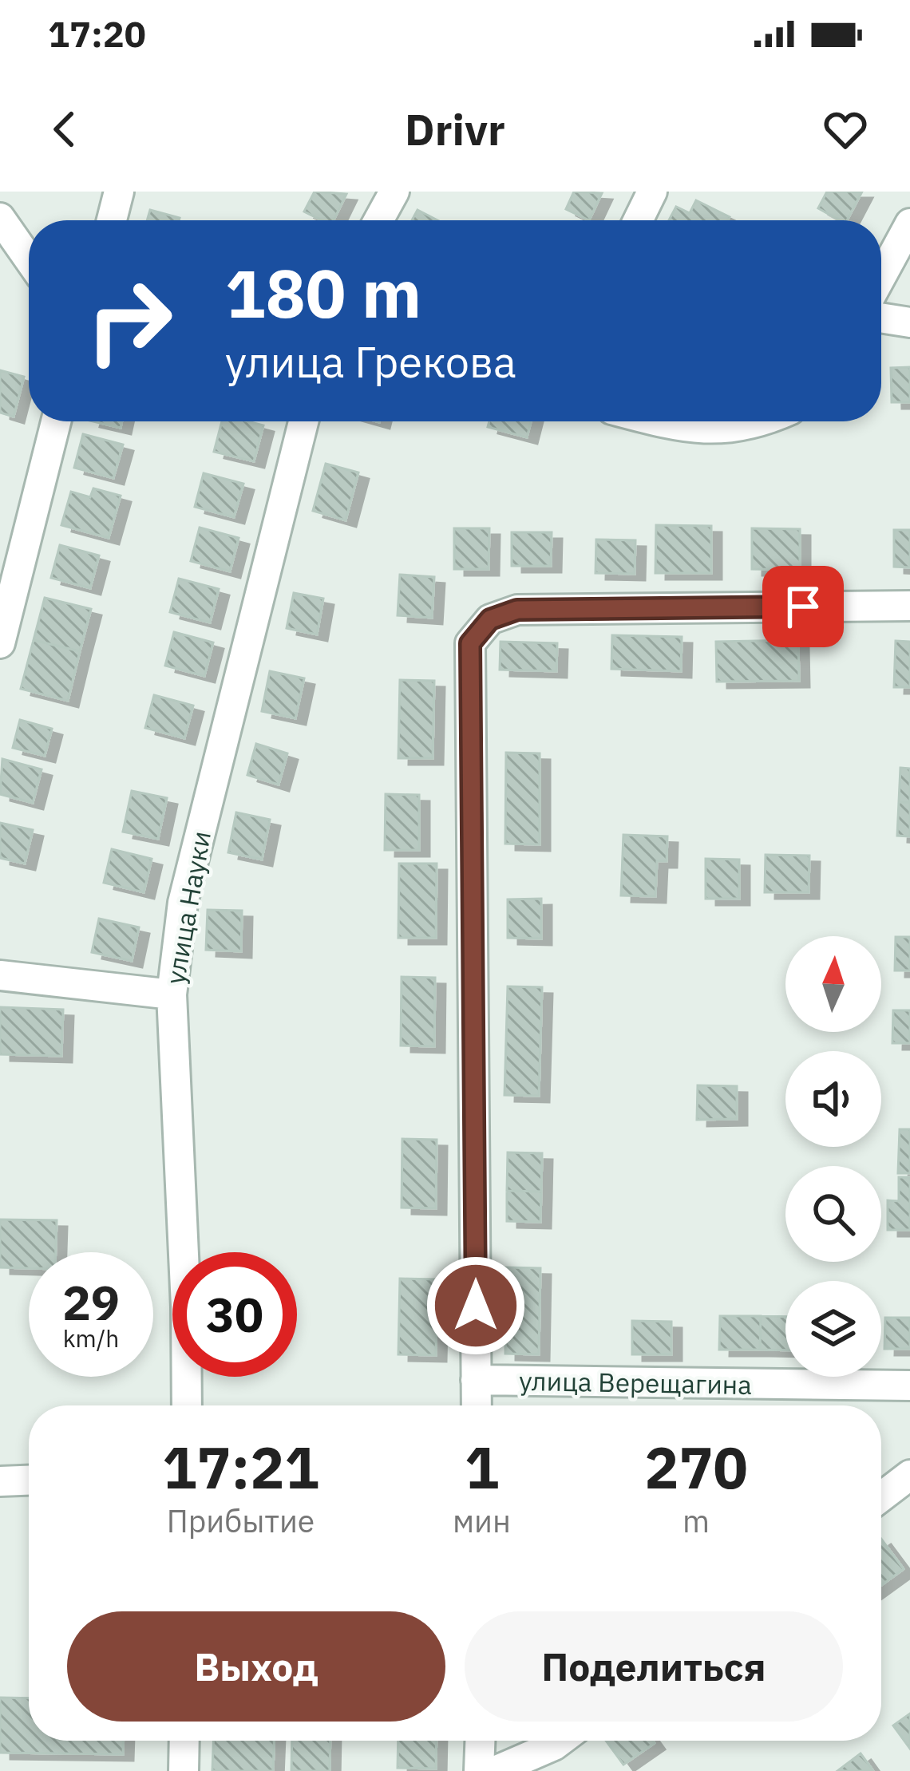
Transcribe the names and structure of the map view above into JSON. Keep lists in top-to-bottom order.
{
  "streets": {
    "street": ["улица Науки", "улица Верещагина"]
  },
  "north": "top",
  "page": {
    "status": "17:20",
    "header": "Drivr",
    "turn": ["180 m", "улица Грекова"],
    "speed": "29 km/h",
    "limit": "30",
    "eta": [
      "17:21",
      "Прибытие",
      "1",
      "мин",
      "270",
      "m"
    ],
    "buttons": ["Выход", "Поделиться"]
  }
}
